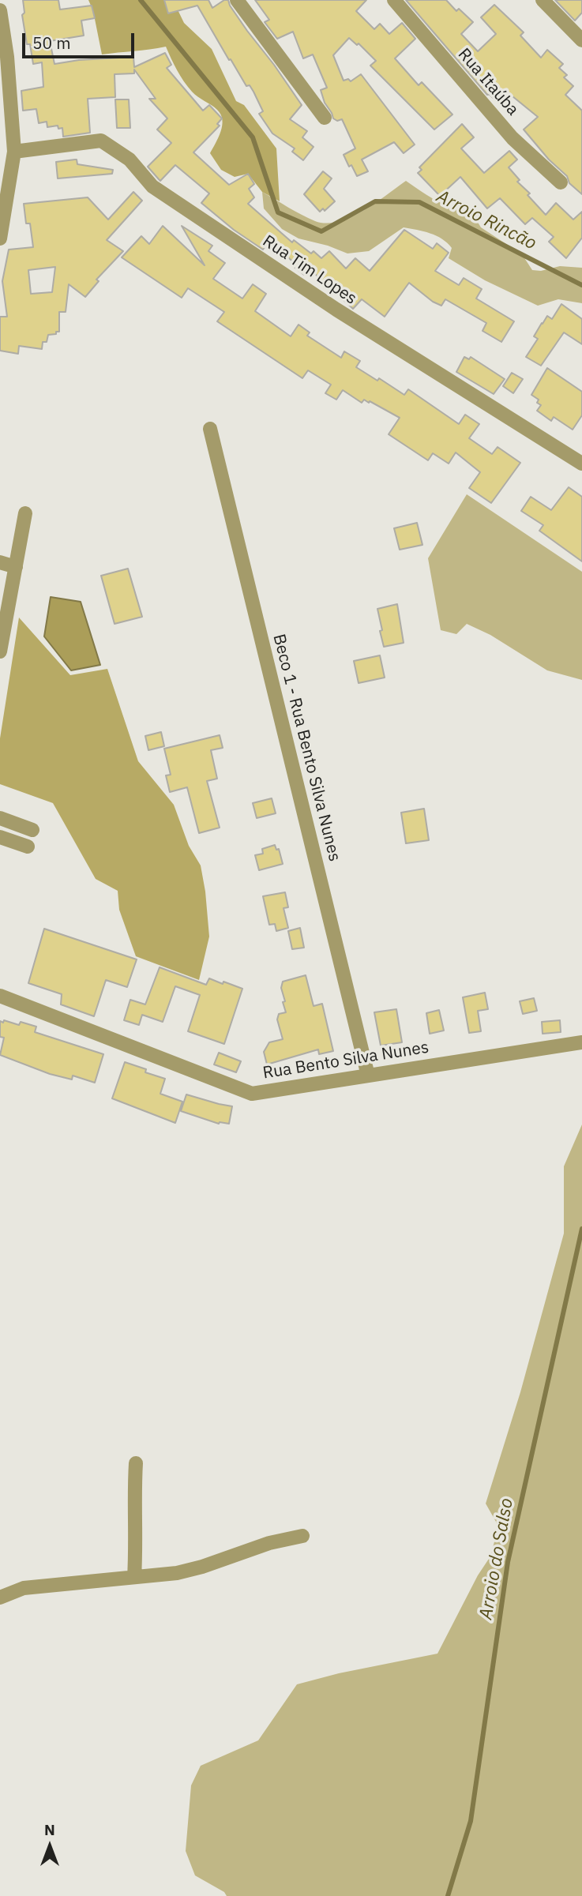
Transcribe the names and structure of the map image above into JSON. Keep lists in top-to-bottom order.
{
  "streets": {
    "street": [
      "Rua Itaúba",
      "Rua Tim Lopes",
      "Beco 1 - Rua Bento Silva Nunes",
      "Rua Bento Silva Nunes"
    ]
  },
  "crossings": [
    ["Beco 1 - Rua Bento Silva Nunes", "Rua Bento Silva Nunes"]
  ],
  "water": ["Arroio Rincão", "Arroio do Salso"],
  "scale_bar": "50 m",
  "north": "top"
}
